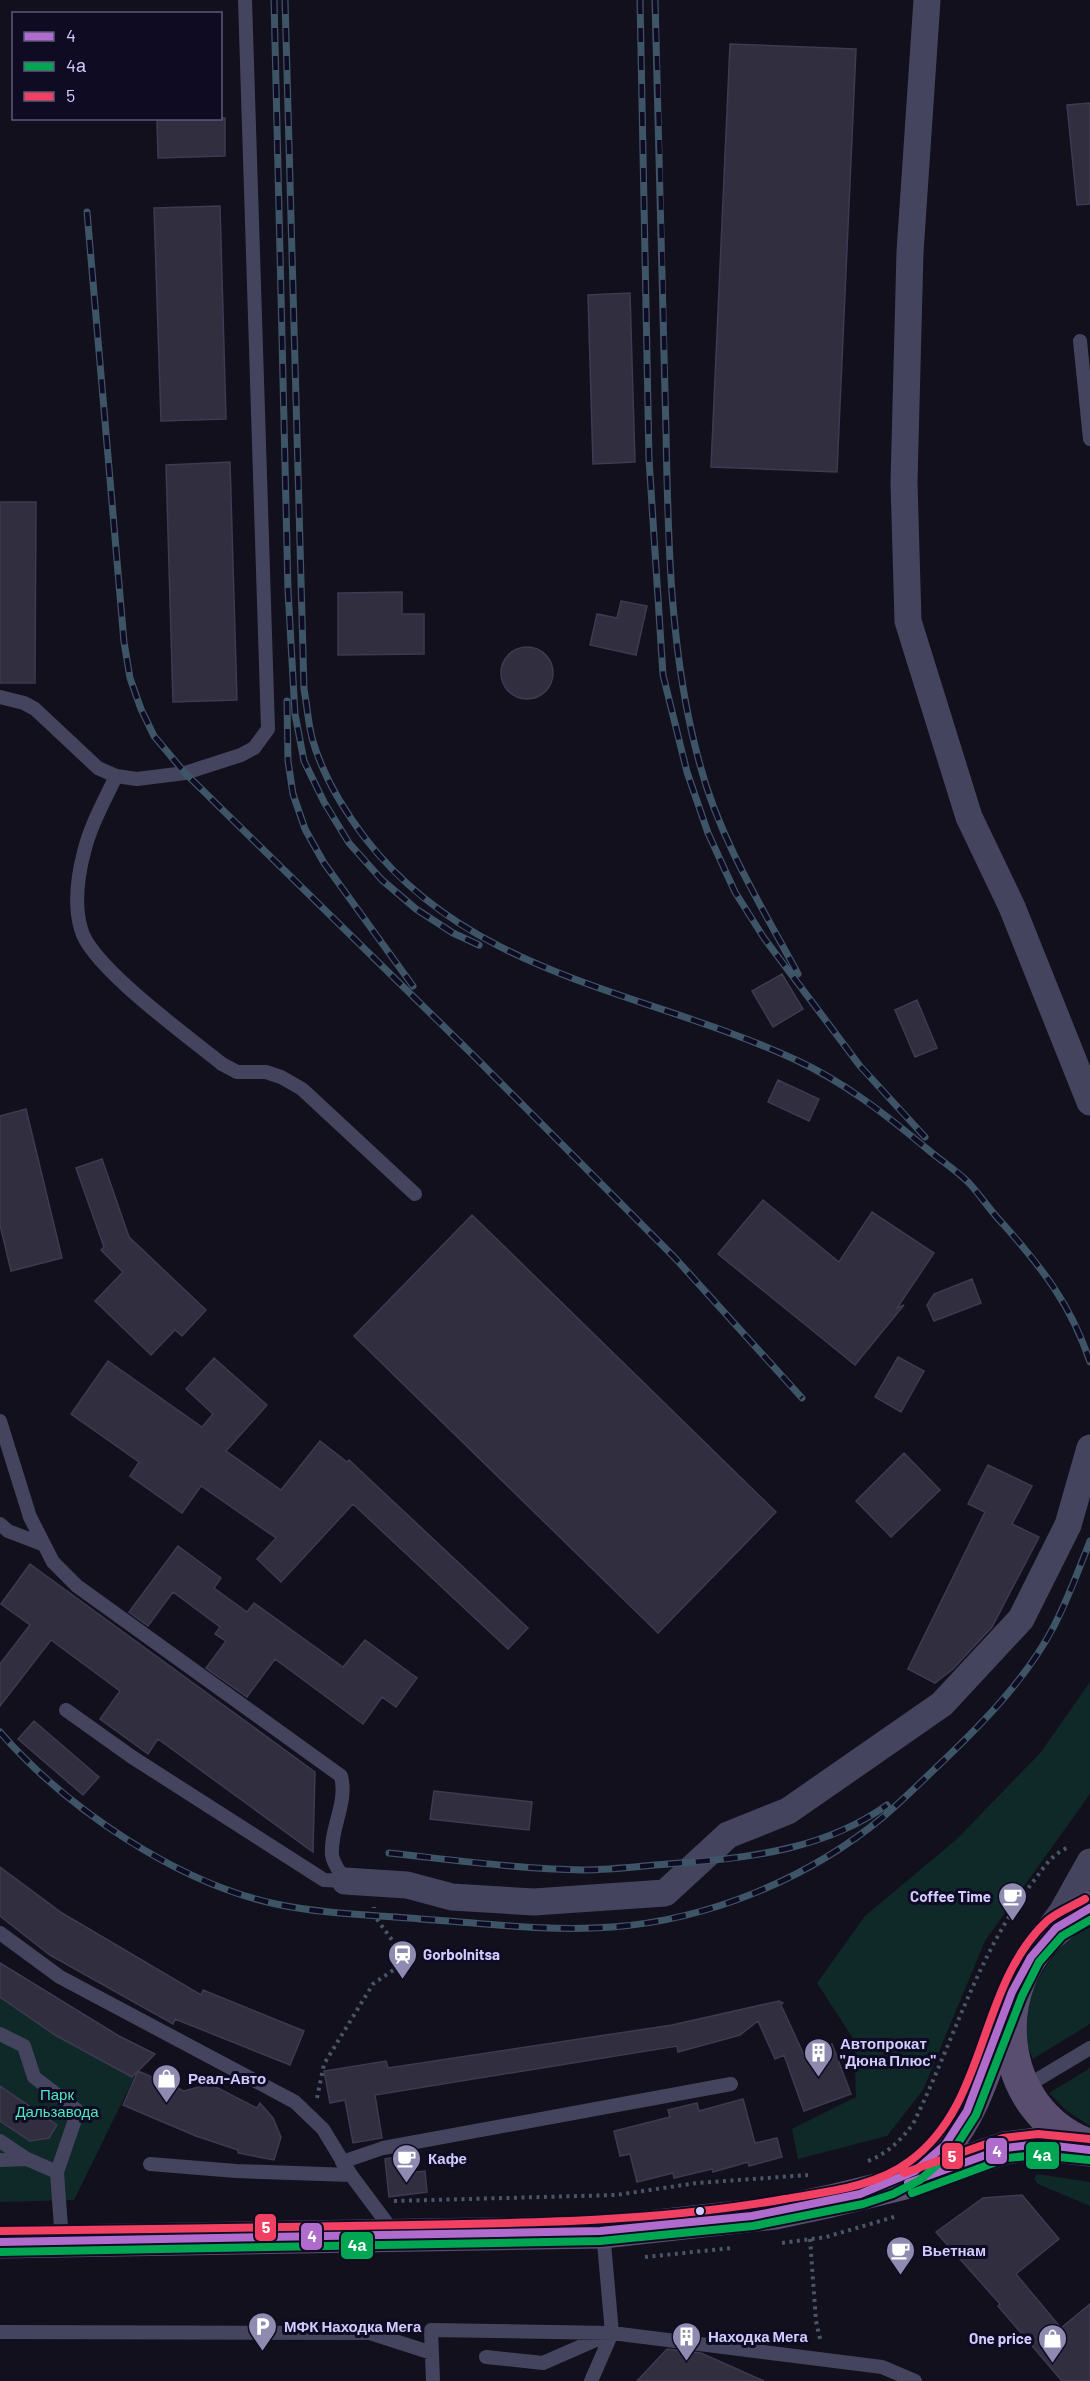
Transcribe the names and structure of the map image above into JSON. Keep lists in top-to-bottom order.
{
  "parks": ["Парк Дальзавода"],
  "places": {
    "cafe": ["Coffee Time", "Кафе", "Вьетнам"],
    "station": ["Gorbolnitsa"],
    "building": ["Автопрокат \"Дюна Плюс\"", "Находка Мега"],
    "shop": ["Реал-Авто", "One price"],
    "parking": ["МФК Находка Мега"]
  },
  "lines": ["transit line 5", "transit line 4", "transit line 4а"],
  "legend": ["4", "4а", "5"]
}
